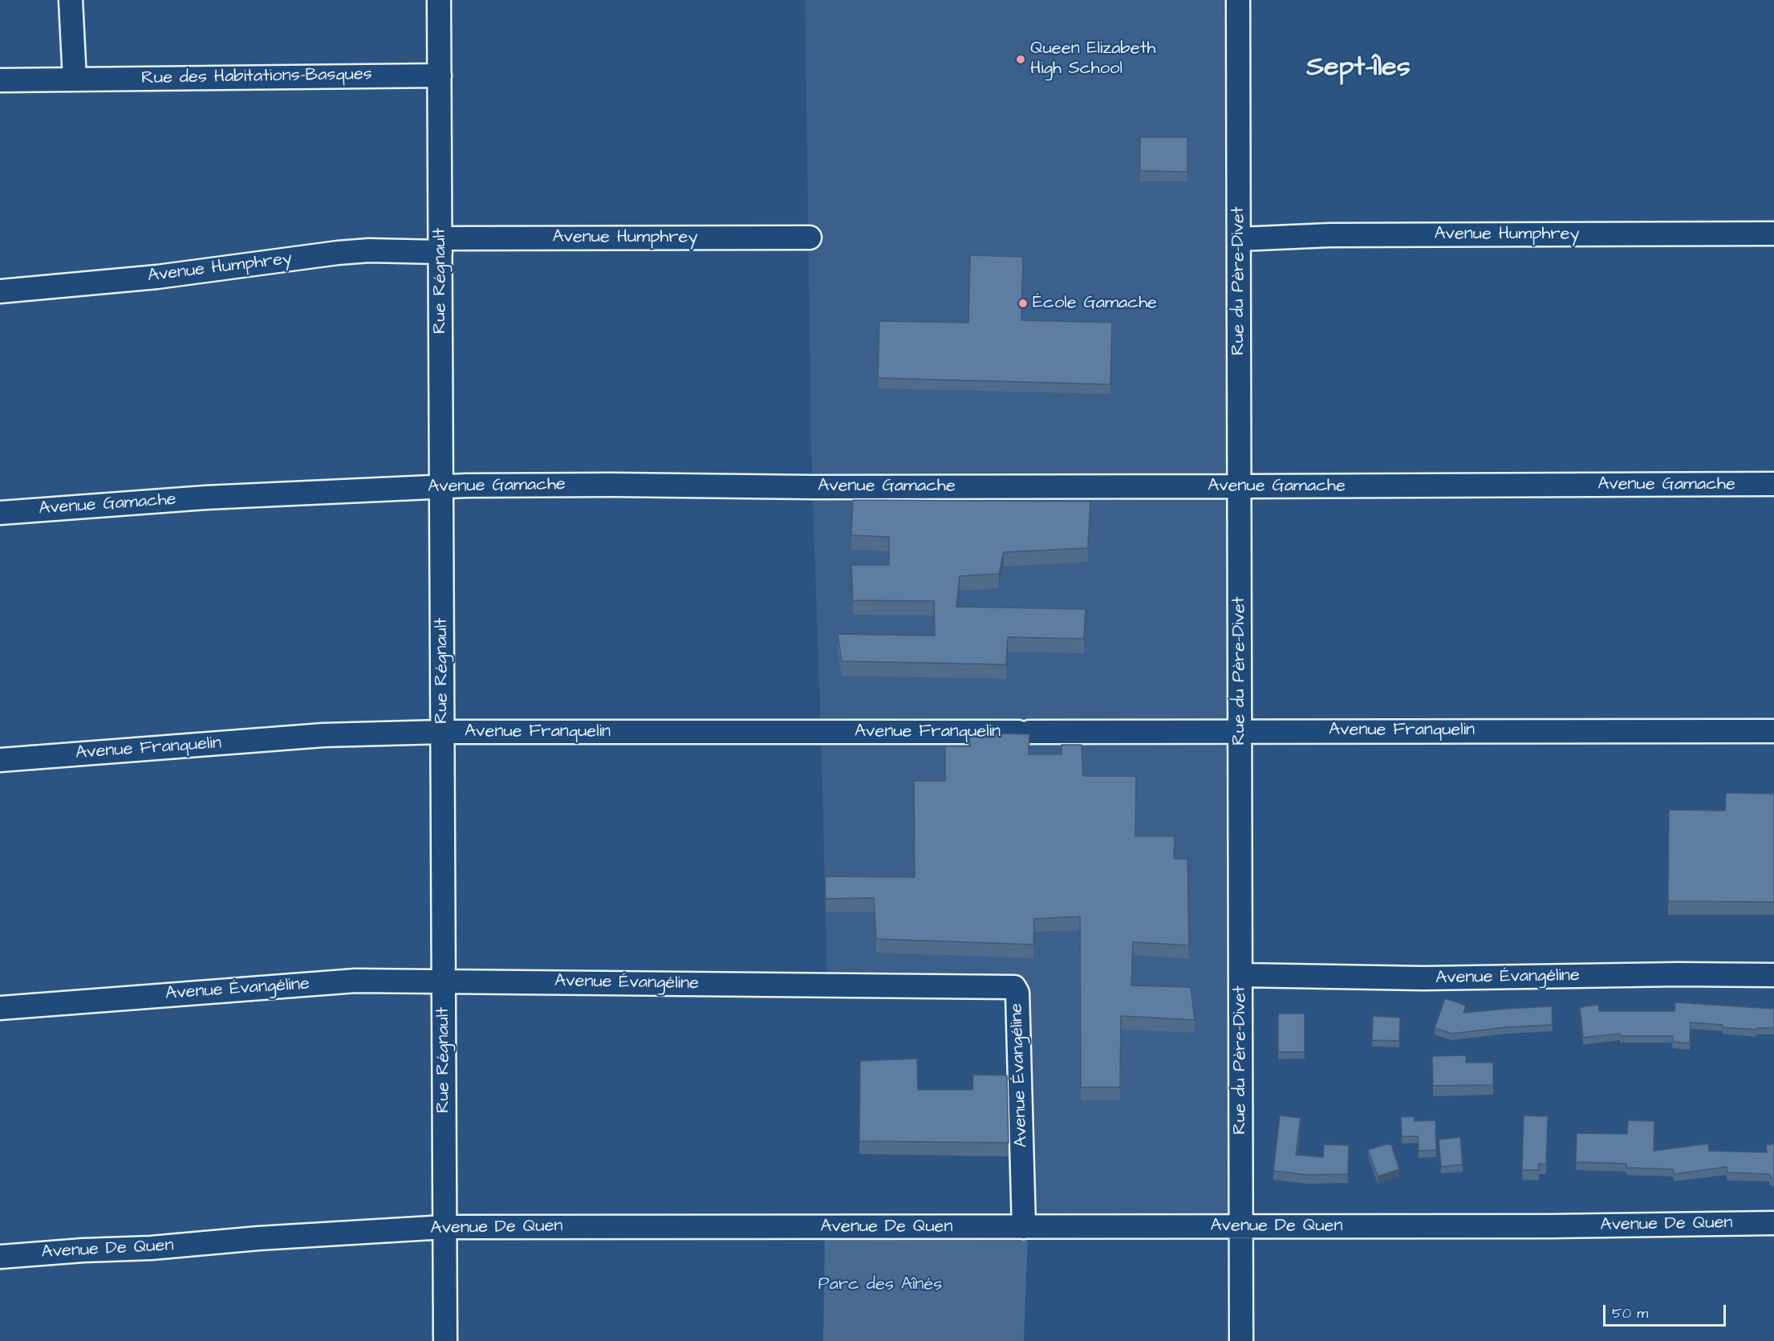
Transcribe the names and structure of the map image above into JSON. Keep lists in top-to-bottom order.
{
  "streets": {
    "street": [
      "Rue des Habitations-Basques",
      "Avenue Humphrey",
      "Rue Régnault",
      "Rue du Père-Divet",
      "Avenue Gamache",
      "Avenue Franquelin",
      "Avenue Évangéline",
      "Avenue De Quen"
    ]
  },
  "crossings": [
    ["Rue des Habitations-Basques", "Rue Régnault"],
    ["Avenue Humphrey", "Rue Régnault"],
    ["Avenue Humphrey", "Rue du Père-Divet"],
    ["Rue Régnault", "Avenue Gamache"],
    ["Rue Régnault", "Avenue Franquelin"],
    ["Rue Régnault", "Avenue Évangéline"],
    ["Rue Régnault", "Avenue De Quen"],
    ["Rue du Père-Divet", "Avenue Gamache"],
    ["Rue du Père-Divet", "Avenue Franquelin"],
    ["Rue du Père-Divet", "Avenue Évangéline"],
    ["Rue du Père-Divet", "Avenue De Quen"],
    ["Avenue Évangéline", "Avenue De Quen"]
  ],
  "districts": ["Sept-Îles"],
  "parks": ["Parc des Aînés"],
  "places": ["Queen Elizabeth High School", "École Gamache"],
  "scale_bar": "50 m"
}
